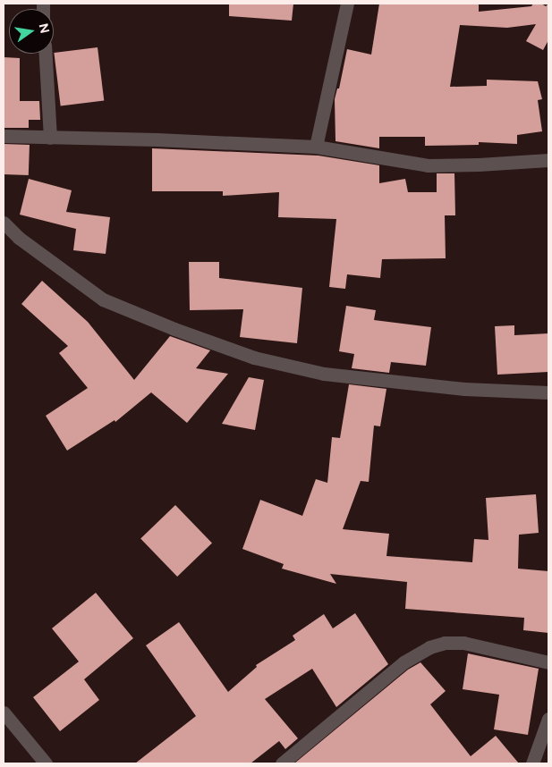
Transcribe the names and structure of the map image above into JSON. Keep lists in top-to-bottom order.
{
  "north": "right"
}
